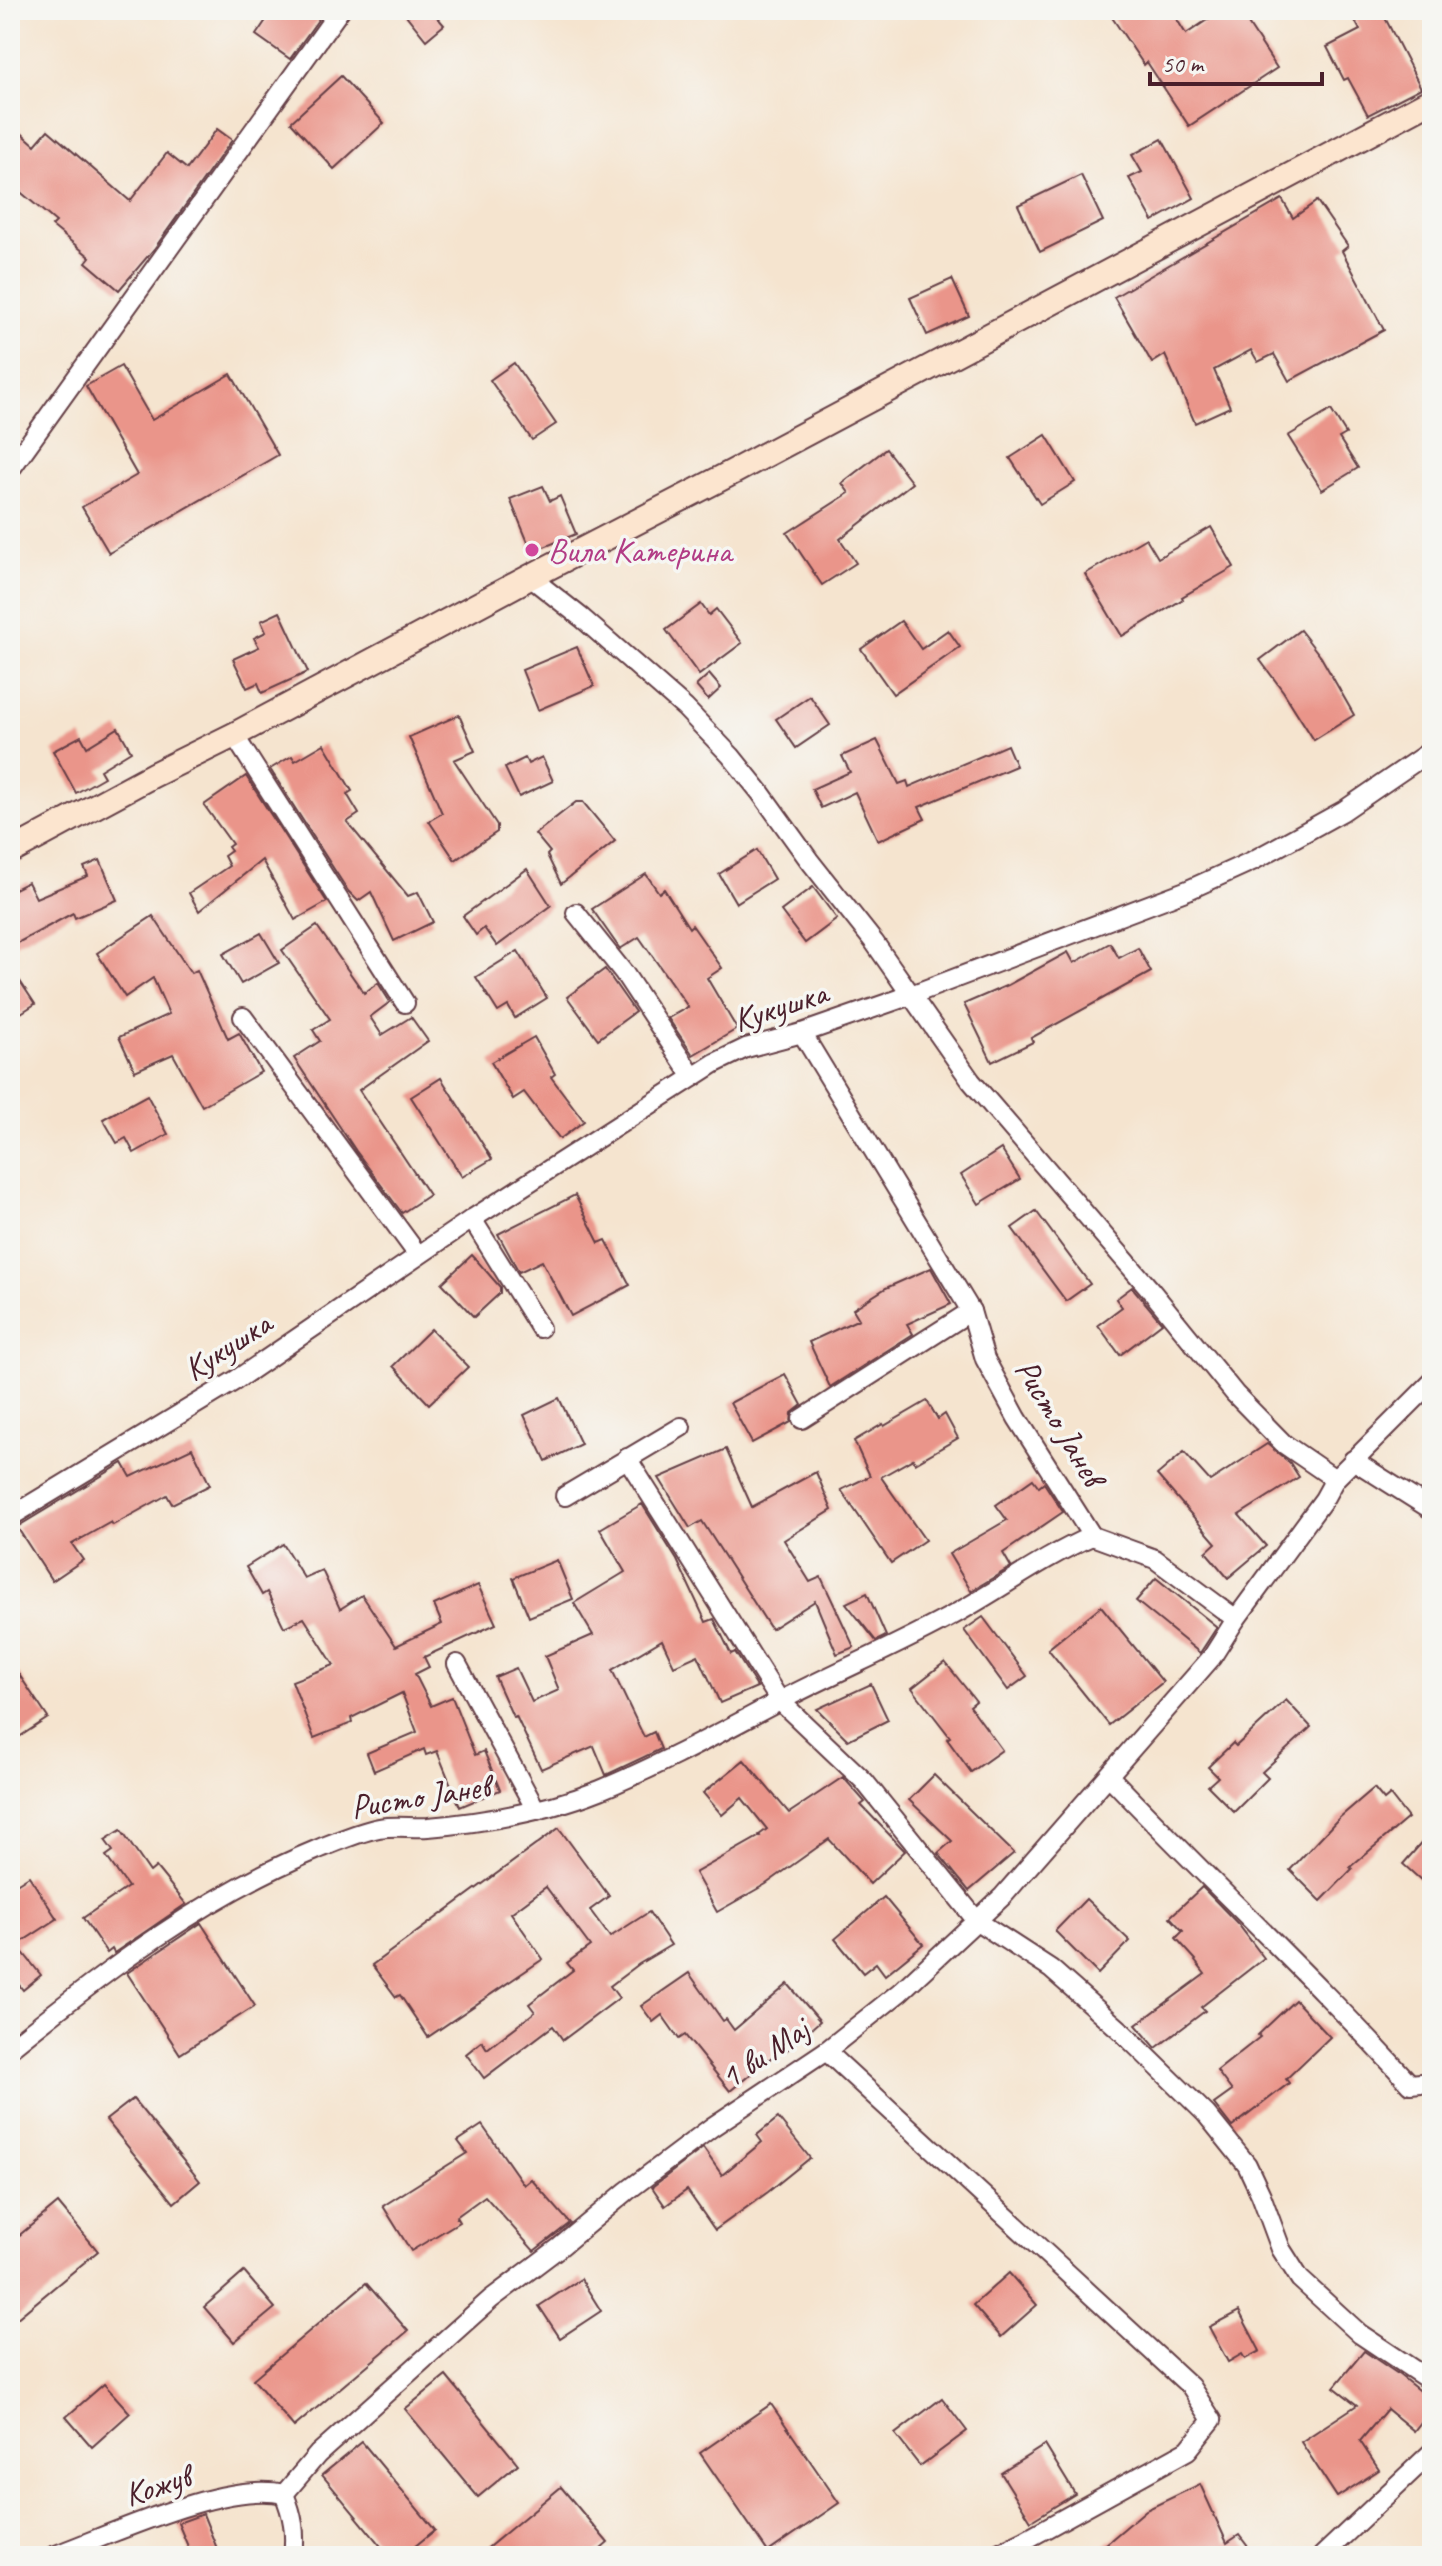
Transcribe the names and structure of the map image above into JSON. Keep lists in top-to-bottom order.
{
  "streets": {
    "street": [
      "Кукушка",
      "Ристо Јанев",
      "1 ви Мај",
      "Кожув"
    ]
  },
  "crossings": [
    ["Кукушка", "Ристо Јанев"],
    ["1 ви Мај", "Кожув"]
  ],
  "places": ["Вила Катерина"],
  "scale_bar": "50 m"
}
